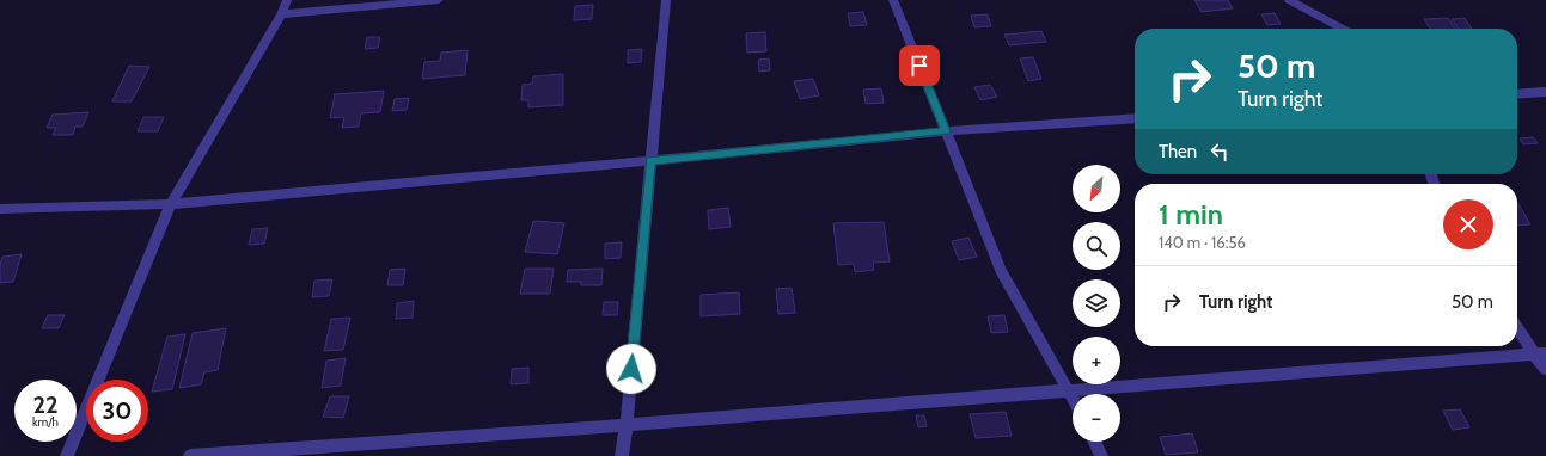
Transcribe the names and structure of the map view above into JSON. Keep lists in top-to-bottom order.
{
  "north": "bottom left",
  "page": {
    "turn": ["50 m", "Turn right"],
    "then": "Then",
    "map_buttons": ["+", "−"],
    "heading": ["1 min", "140 m · 16:56"],
    "list": [
      {
        "name": "Turn right",
        "value": "50 m"
      }
    ],
    "speed": "22 km/h",
    "limit": "30"
  }
}
